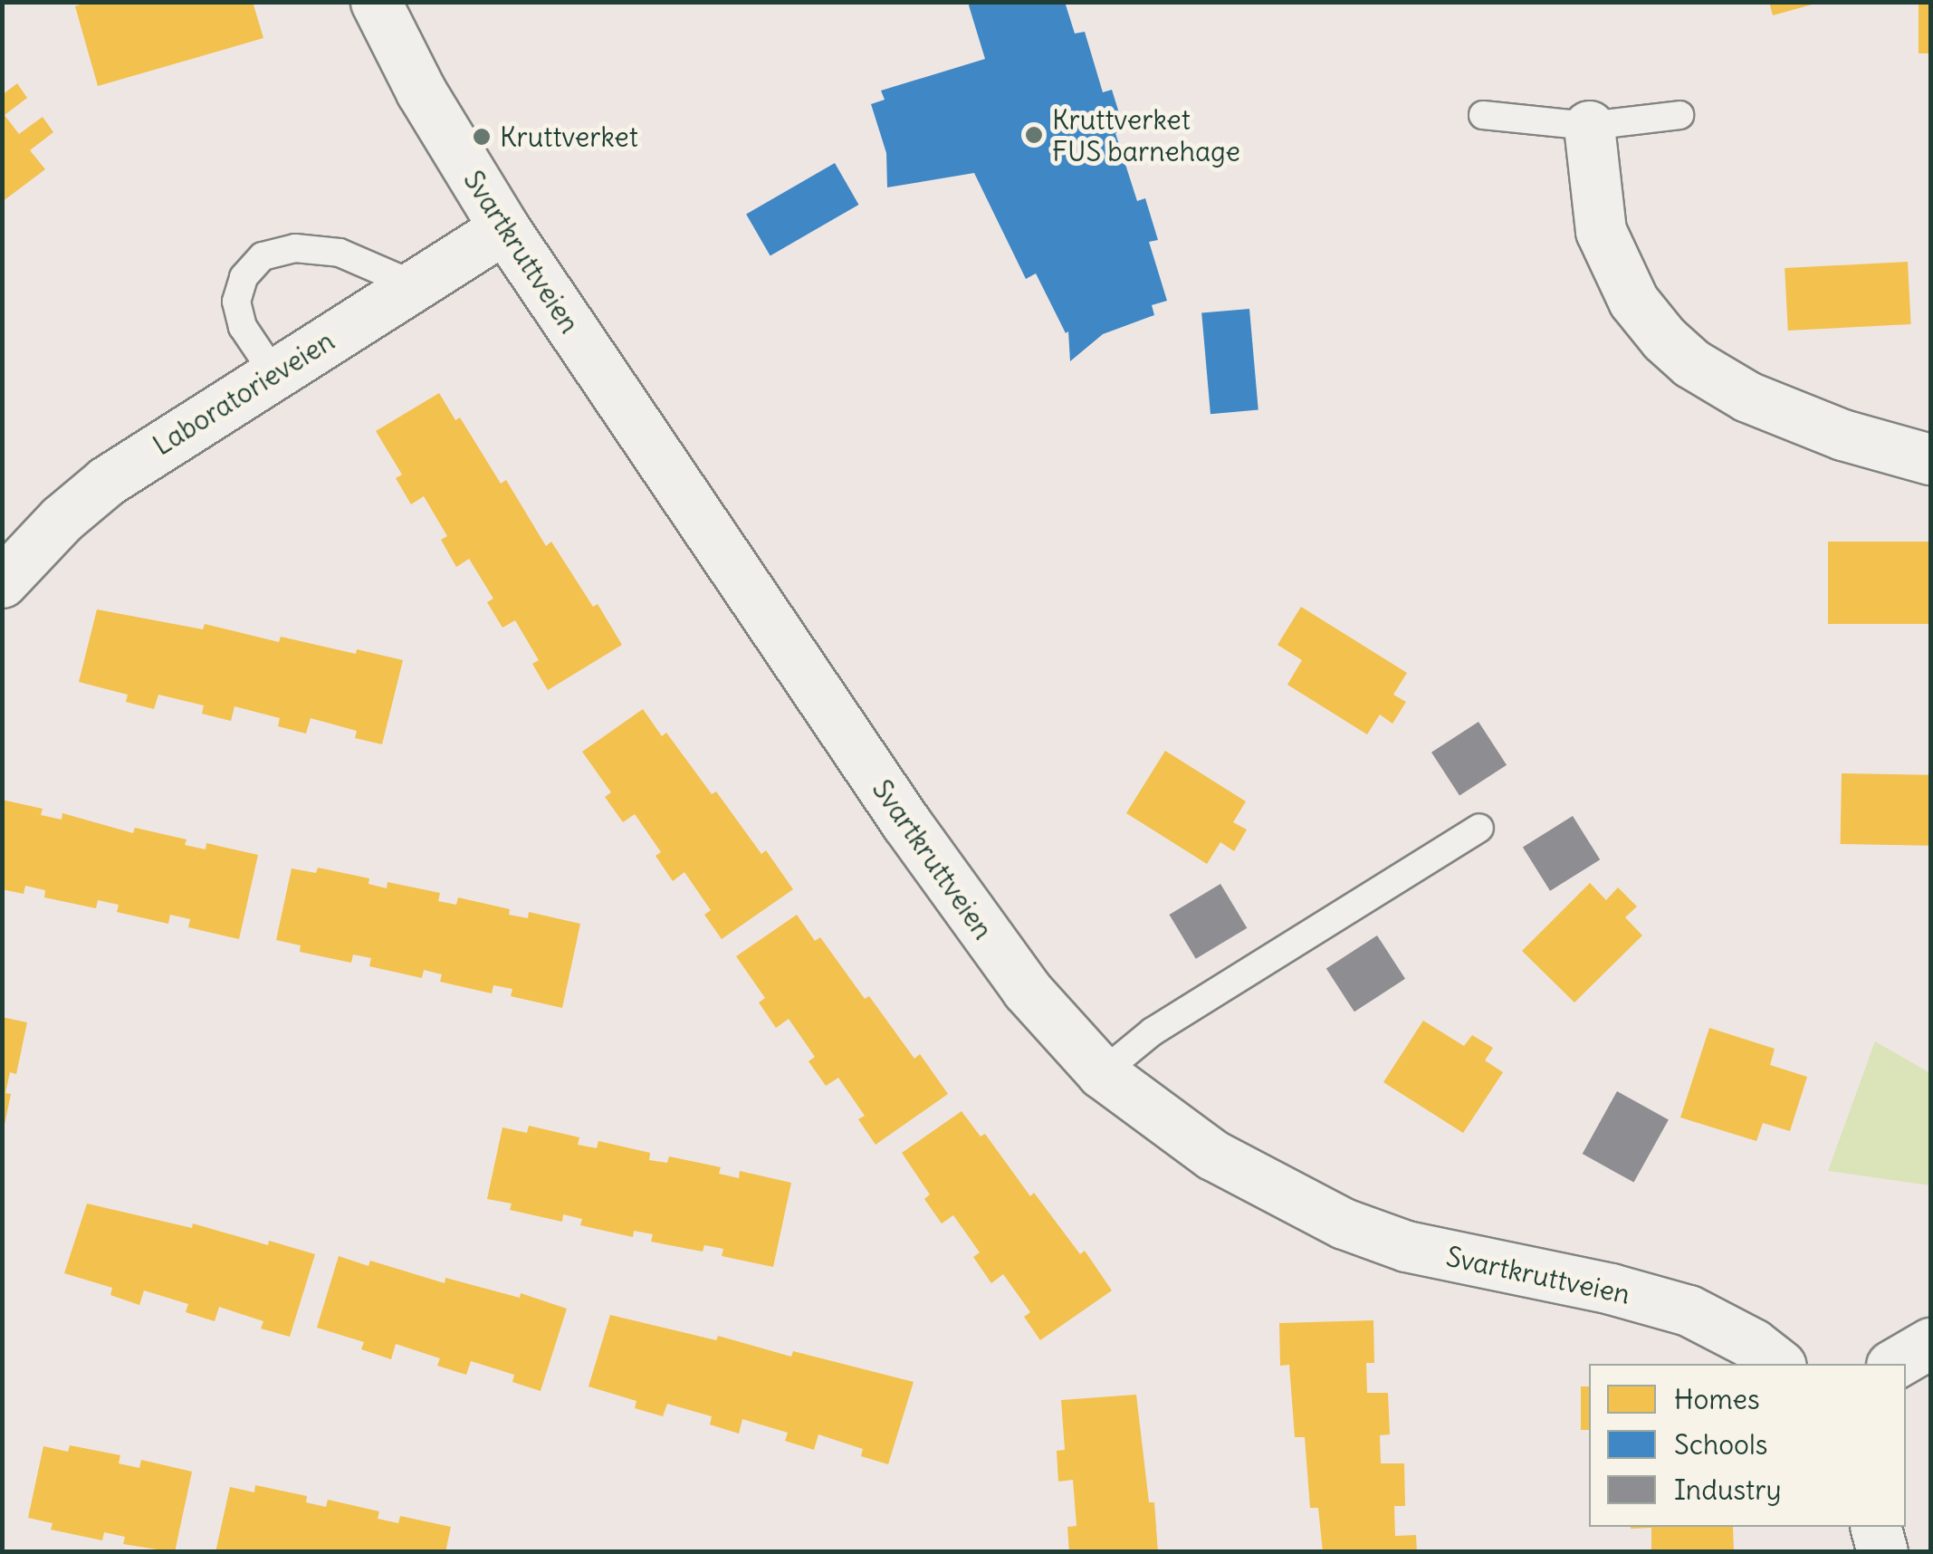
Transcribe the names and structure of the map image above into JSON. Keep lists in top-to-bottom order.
{
  "streets": {
    "street": ["Svartkruttveien", "Laboratorieveien"]
  },
  "crossings": [
    ["Svartkruttveien", "Laboratorieveien"]
  ],
  "places": ["Kruttverket FUS barnehage", "Kruttverket"],
  "legend": ["Homes", "Schools", "Industry"]
}
